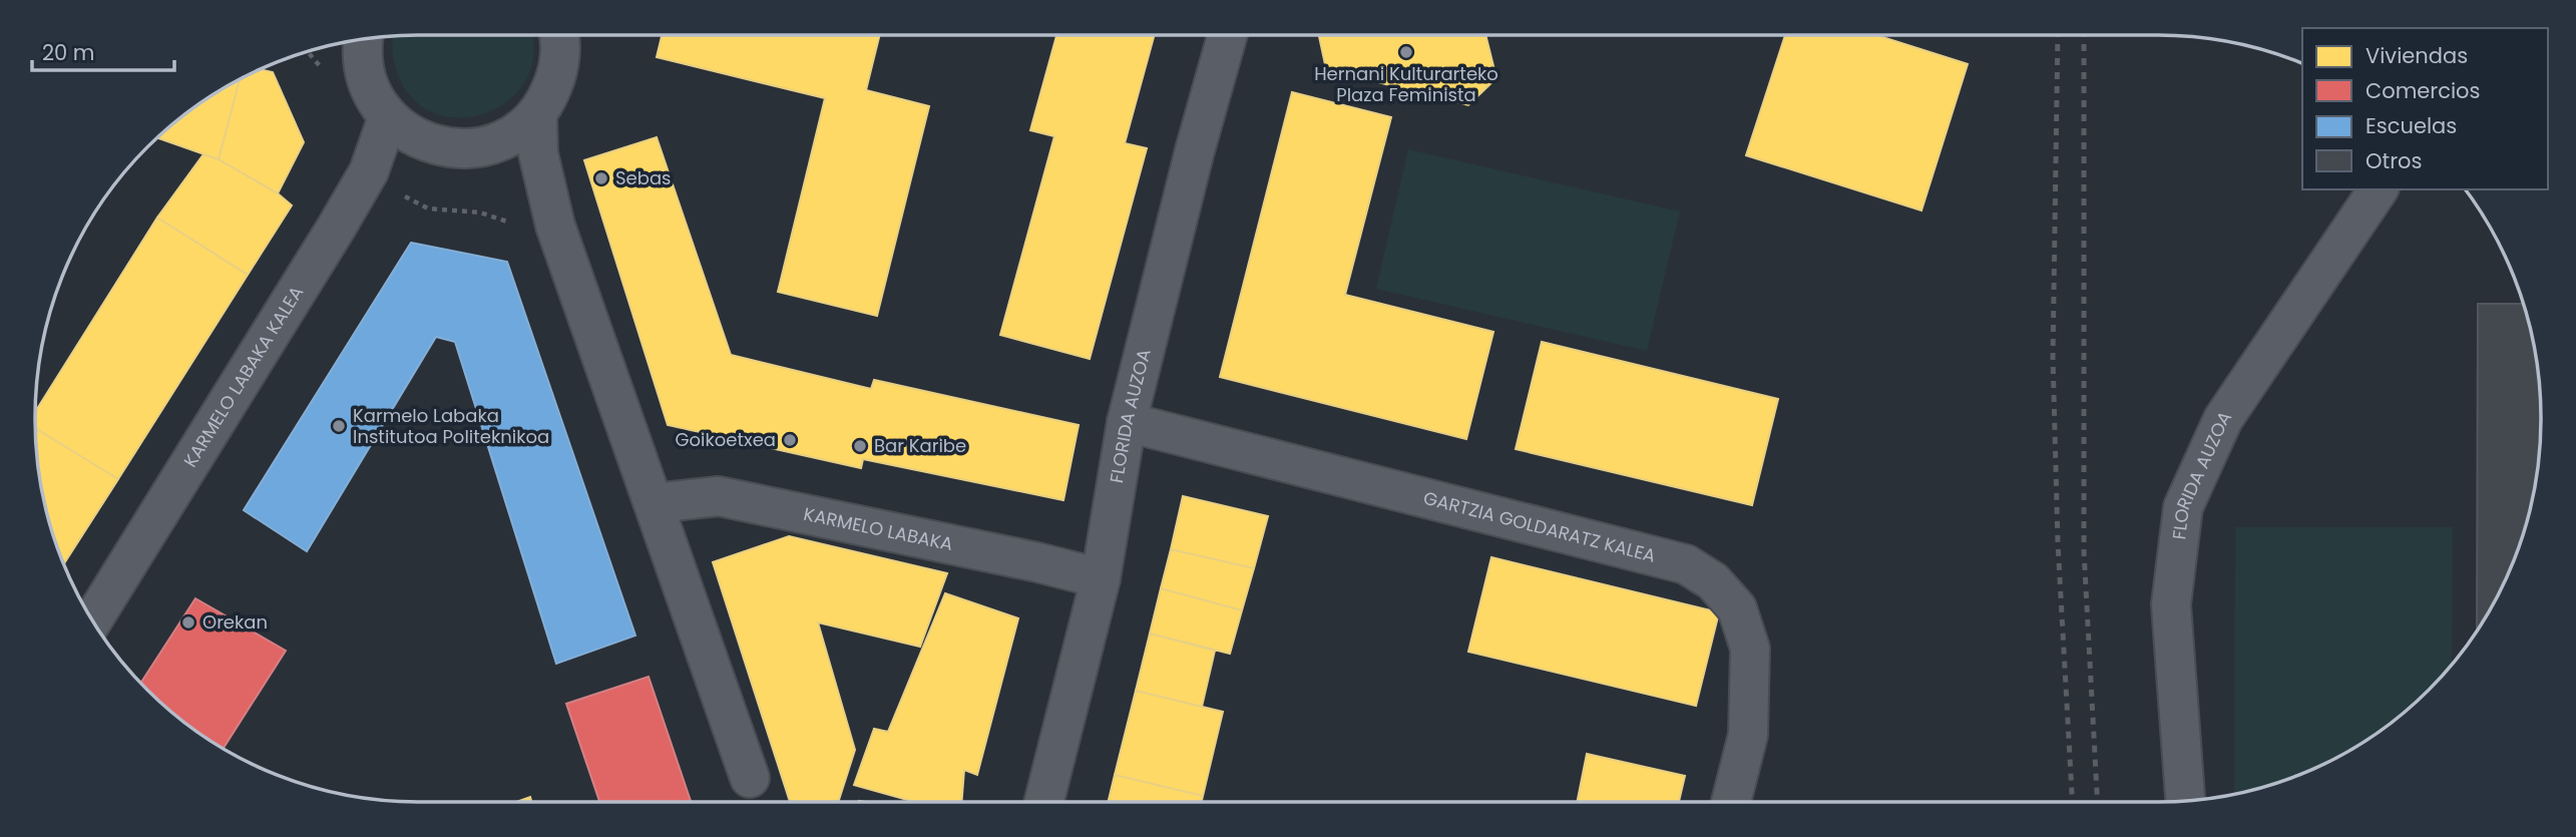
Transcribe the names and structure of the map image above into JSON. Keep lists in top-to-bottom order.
{
  "streets": {
    "street": [
      "KARMELO LABAKA KALEA",
      "FLORIDA AUZOA",
      "GARTZIA GOLDARATZ KALEA",
      "KARMELO LABAKA"
    ]
  },
  "crossings": [
    ["FLORIDA AUZOA", "GARTZIA GOLDARATZ KALEA"],
    ["FLORIDA AUZOA", "KARMELO LABAKA"]
  ],
  "places": [
    "Hernani Kulturarteko Plaza Feminista",
    "Sebas",
    "Karmelo Labaka Institutoa Politeknikoa",
    "Goikoetxea",
    "Bar Karibe",
    "Orekan"
  ],
  "legend": [
    "Viviendas",
    "Comercios",
    "Escuelas",
    "Otros"
  ],
  "scale_bar": "20 m"
}
